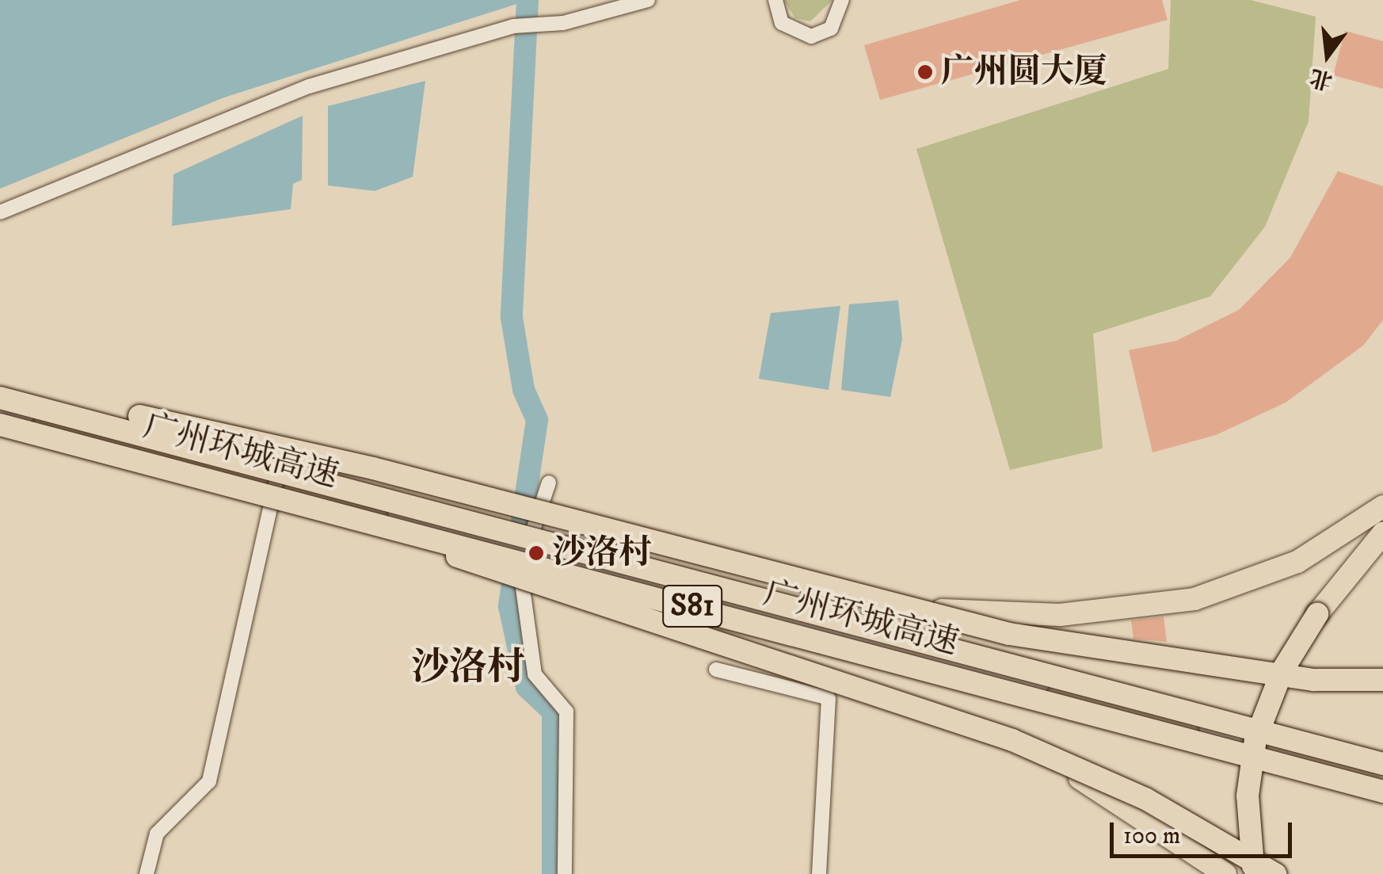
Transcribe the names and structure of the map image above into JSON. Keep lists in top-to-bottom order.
{
  "streets": {
    "highway": ["广州环城高速", "S81"]
  },
  "districts": ["沙洛村"],
  "places": ["广州圆大厦", "沙洛村"],
  "scale_bar": "100 m",
  "north": "bottom"
}
